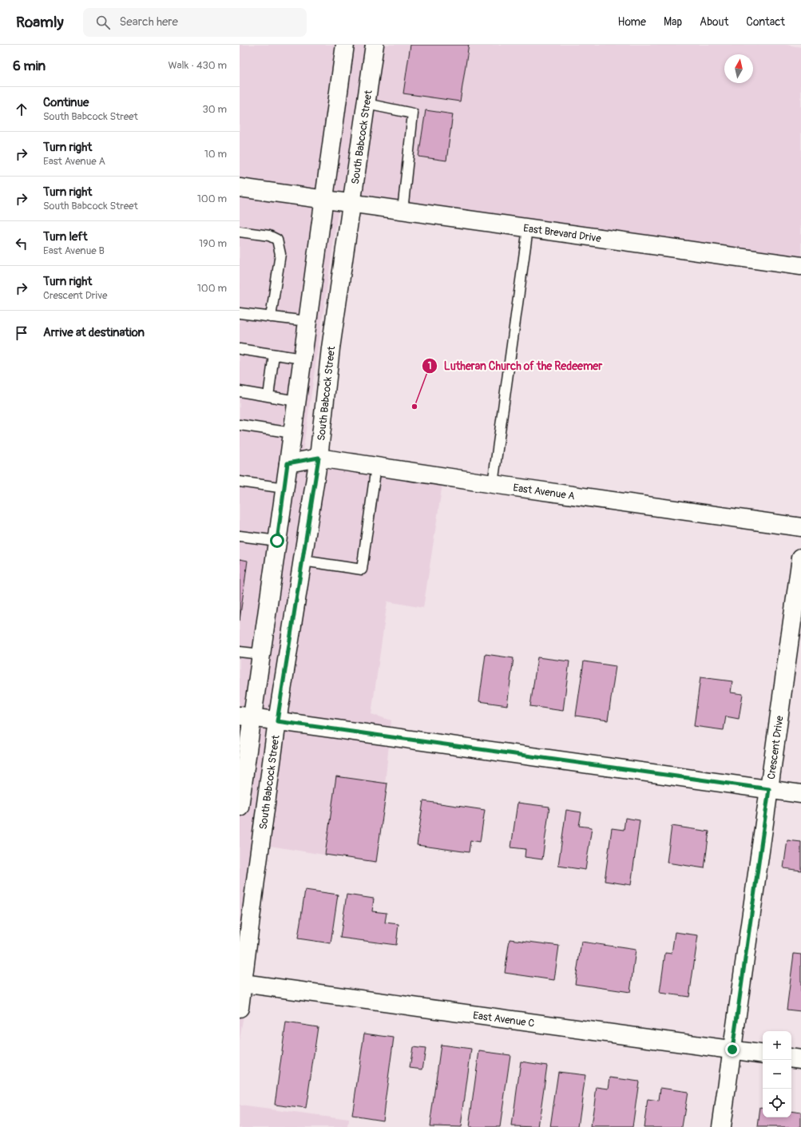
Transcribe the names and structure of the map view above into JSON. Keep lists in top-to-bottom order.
{
  "streets": {
    "street": [
      "South Babcock Street",
      "East Brevard Drive",
      "East Avenue A",
      "Crescent Drive",
      "East Avenue C"
    ]
  },
  "crossings": [
    ["South Babcock Street", "East Brevard Drive"],
    ["South Babcock Street", "East Avenue A"],
    ["South Babcock Street", "East Avenue C"],
    ["Crescent Drive", "East Avenue C"]
  ],
  "places": ["Lutheran Church of the Redeemer"],
  "north": "top",
  "page": {
    "header": "Roamly",
    "search": "Search here",
    "nav": [
      "Home",
      "Map",
      "About",
      "Contact"
    ],
    "heading": ["6 min", "Walk · 430 m"],
    "list": [
      ["Continue", "South Babcock Street", "30 m"],
      ["Turn right", "East Avenue A", "10 m"],
      ["Turn right", "South Babcock Street", "100 m"],
      ["Turn left", "East Avenue B", "190 m"],
      ["Turn right", "Crescent Drive", "100 m"],
      "Arrive at destination"
    ],
    "map_buttons": ["+", "−"]
  }
}
